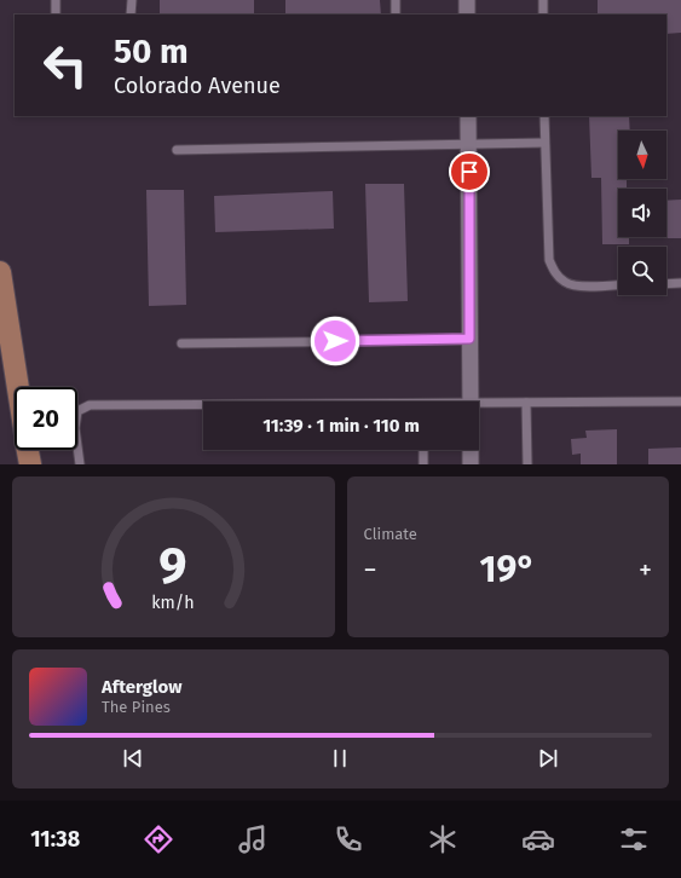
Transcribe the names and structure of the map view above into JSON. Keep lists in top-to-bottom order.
{
  "north": "bottom",
  "page": {
    "turn": ["50 m", "Colorado Avenue"],
    "limit": "20",
    "trip": "11:39 · 1 min · 110 m",
    "tile": "Climate",
    "heat": ["−", "19°", "+"],
    "song": ["Afterglow", "The Pines"],
    "tabs": "11:38",
    "gauge": ["9", "km/h"]
  }
}
